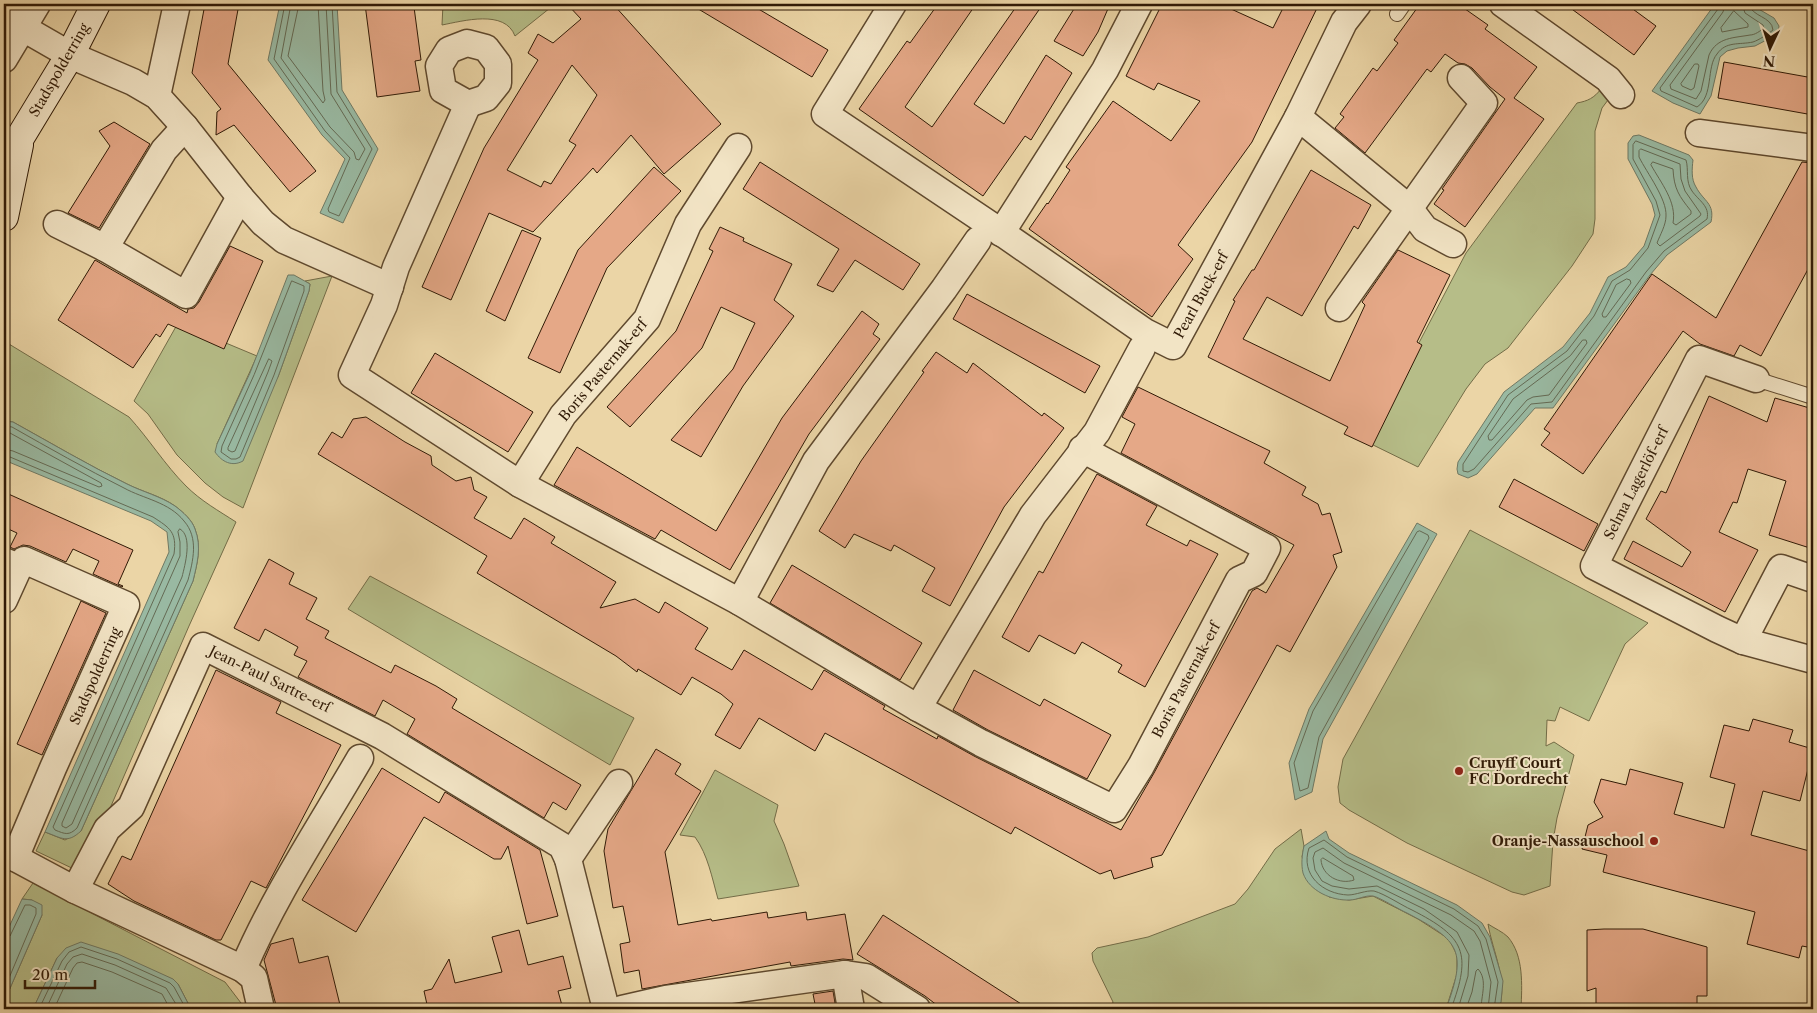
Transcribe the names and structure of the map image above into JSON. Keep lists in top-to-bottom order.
{
  "streets": {
    "street": [
      "Stadspolderring",
      "Pearl Buck-erf",
      "Boris Pasternak-erf",
      "Selma Lagerlöf-erf",
      "Jean-Paul Sartre-erf"
    ]
  },
  "places": ["Cruyff Court FC Dordrecht", "Oranje-Nassauschool"],
  "scale_bar": "20 m",
  "north": "bottom"
}
